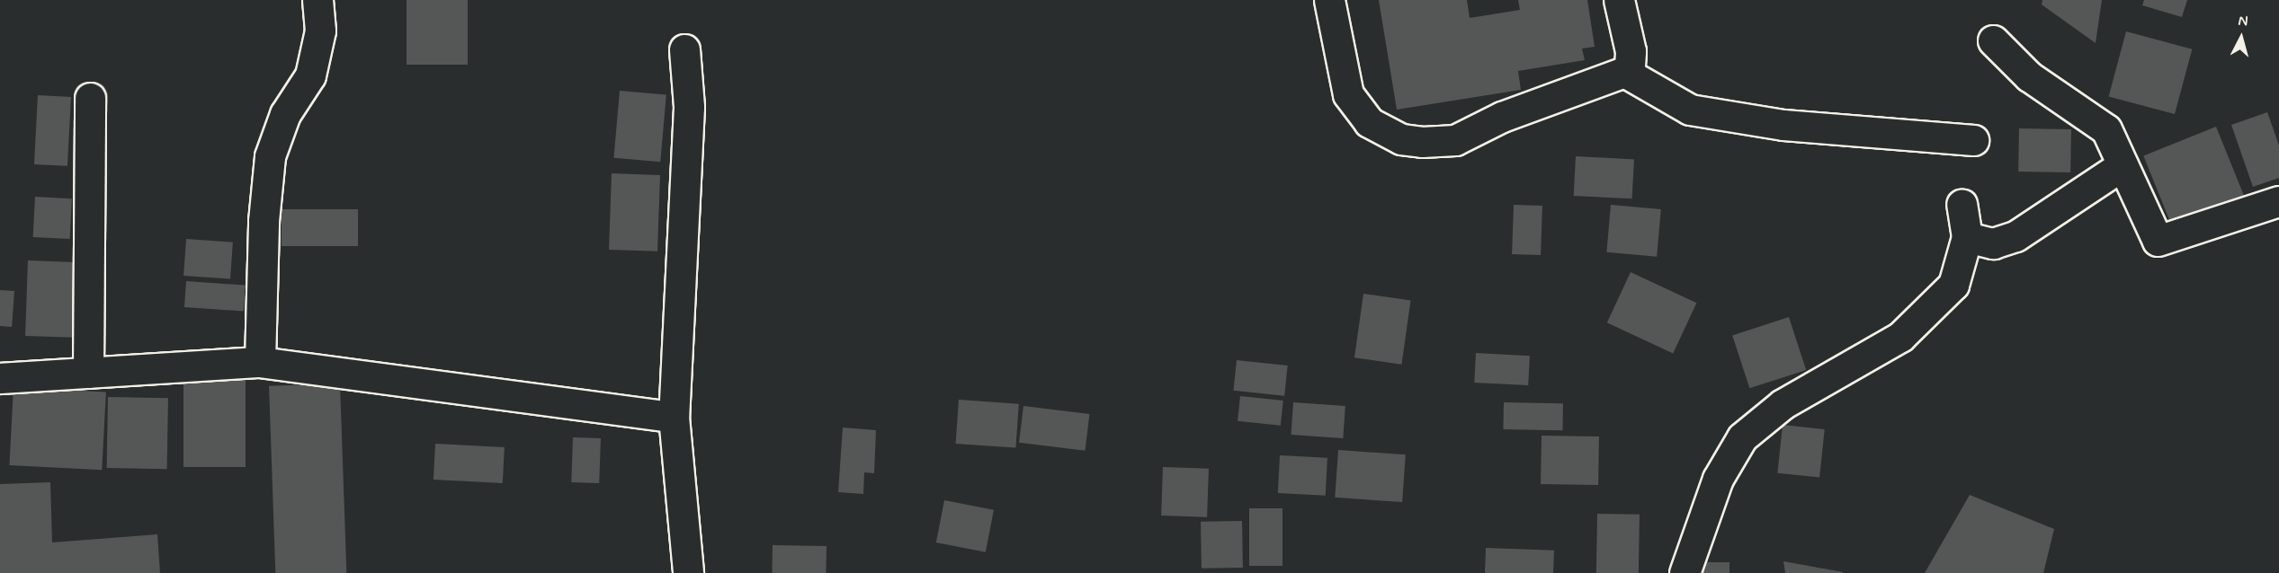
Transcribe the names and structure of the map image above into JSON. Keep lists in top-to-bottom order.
{
  "north": "top"
}
